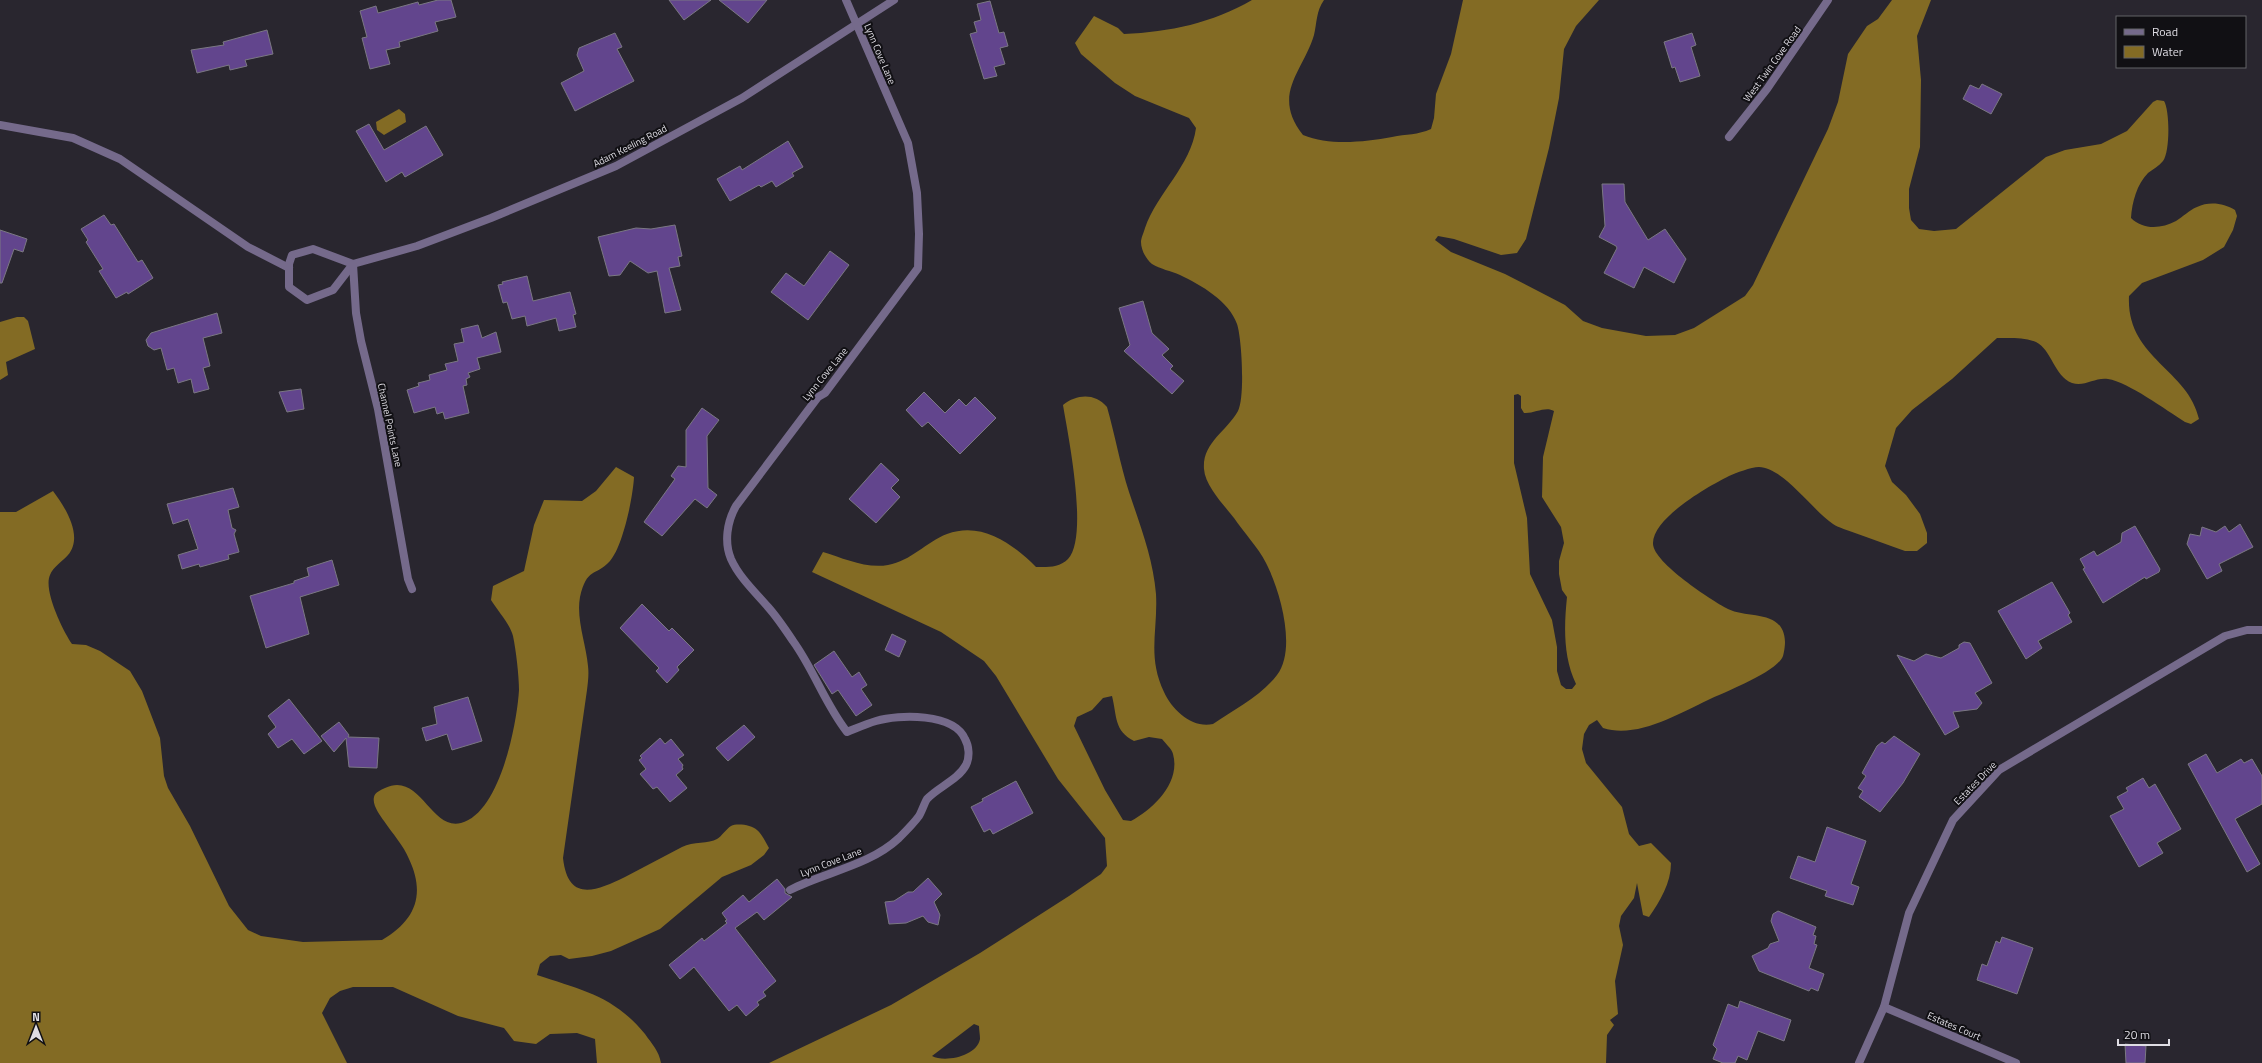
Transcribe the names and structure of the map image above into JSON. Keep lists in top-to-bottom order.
{
  "streets": {
    "street": [
      "Lynn Cove Lane",
      "West Twin Cove Road",
      "Adam Keeling Road",
      "Channel Points Lane",
      "Estates Drive",
      "Estates Court"
    ]
  },
  "crossings": [
    ["Lynn Cove Lane", "Adam Keeling Road"],
    ["Adam Keeling Road", "Channel Points Lane"],
    ["Estates Drive", "Estates Court"]
  ],
  "legend": ["Road", "Water"],
  "scale_bar": "20 m",
  "north": "top"
}
